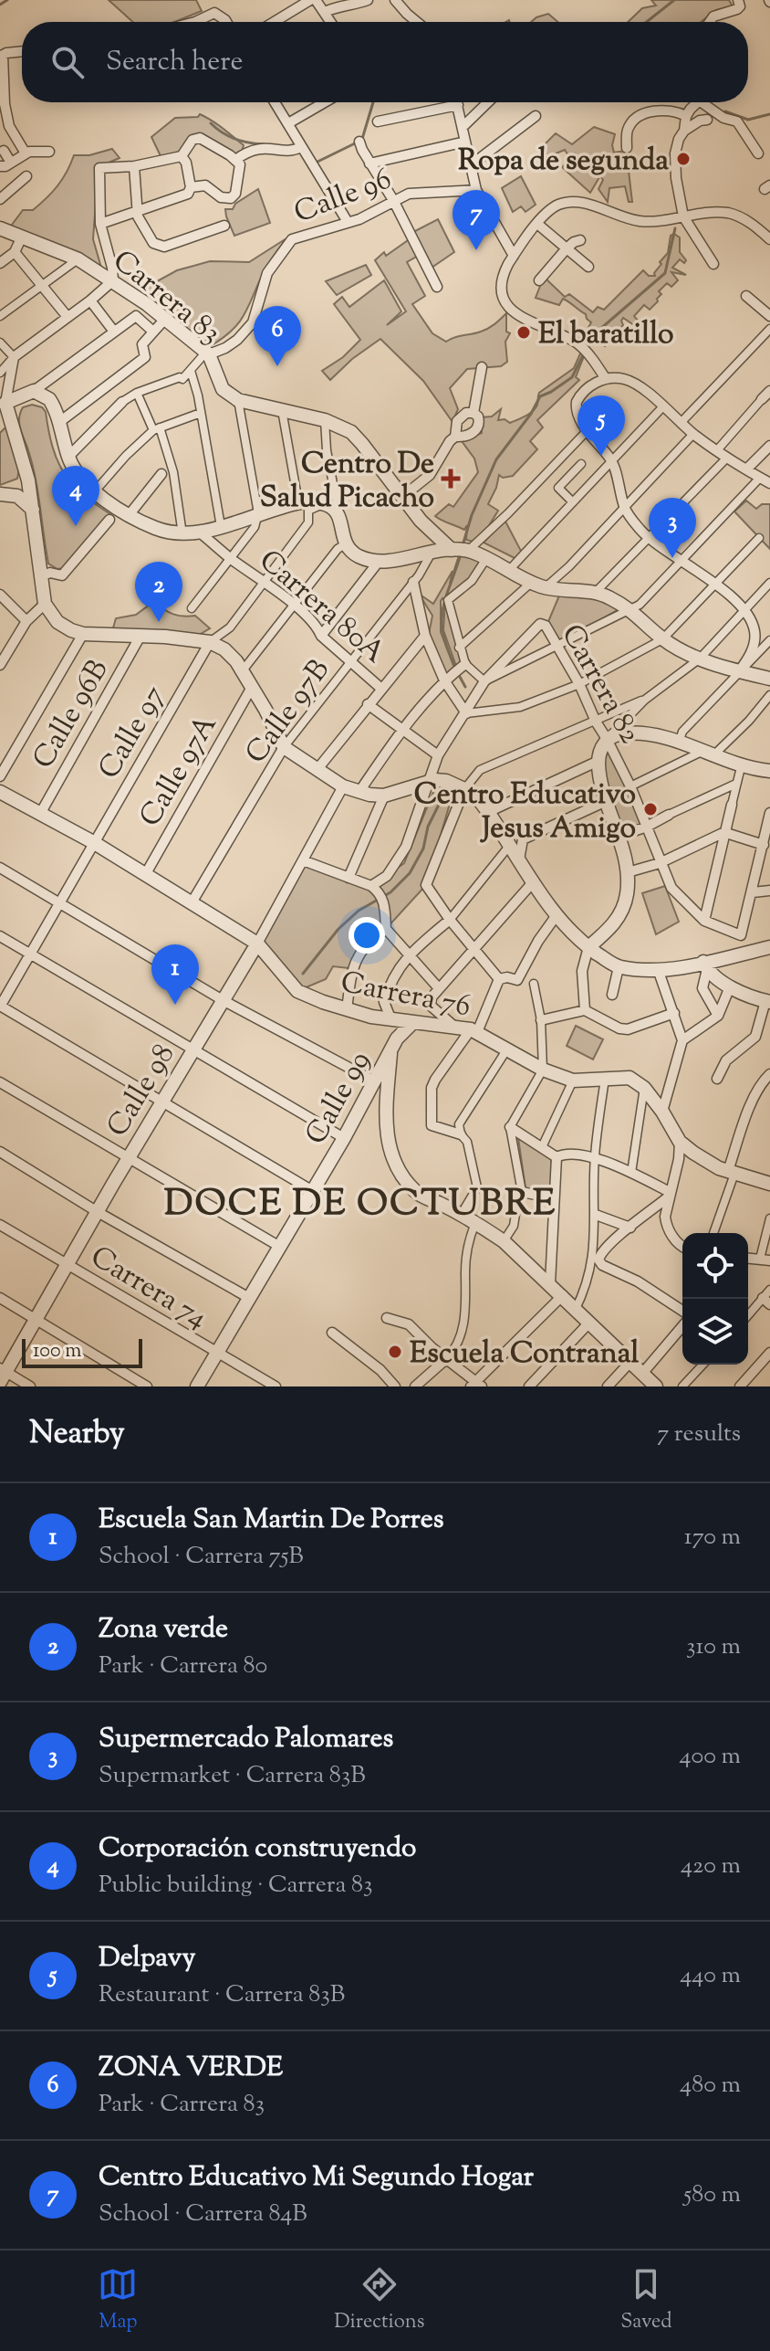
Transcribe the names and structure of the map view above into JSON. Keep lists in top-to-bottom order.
{
  "streets": {
    "street": [
      "Calle 96",
      "Carrera 83",
      "Carrera 80A",
      "Carrera 82",
      "Calle 97B",
      "Calle 96B",
      "Calle 97",
      "Calle 97A",
      "Carrera 76",
      "Calle 98",
      "Calle 99",
      "Carrera 74"
    ]
  },
  "crossings": [
    ["Calle 96", "Carrera 83"],
    ["Carrera 80A", "Calle 97B"],
    ["Carrera 80A", "Calle 97"],
    ["Calle 97B", "Carrera 76"],
    ["Calle 96B", "Carrera 76"],
    ["Calle 97", "Carrera 76"],
    ["Calle 97A", "Carrera 76"],
    ["Carrera 76", "Calle 98"],
    ["Carrera 76", "Calle 99"],
    ["Calle 98", "Carrera 74"],
    ["Calle 99", "Carrera 74"]
  ],
  "districts": ["DOCE DE OCTUBRE"],
  "places": {
    "other": [
      "Ropa de segunda",
      "El baratillo",
      "Centro Educativo Jesus Amigo",
      "Escuela Contranal"
    ],
    "health": ["Centro De Salud Picacho"]
  },
  "scale_bar": "100 m",
  "page": {
    "search": "Search here",
    "pins": [
      "7",
      "6",
      "5",
      "4",
      "3",
      "2",
      "1"
    ],
    "scale": "100 m",
    "heading": ["Nearby", "7 results"],
    "list": [
      {
        "mark": "1",
        "name": "Escuela San Martin De Porres",
        "note": "School · Carrera 75B",
        "value": "170 m"
      },
      {
        "mark": "2",
        "name": "Zona verde",
        "note": "Park · Carrera 80",
        "value": "310 m"
      },
      {
        "mark": "3",
        "name": "Supermercado Palomares",
        "note": "Supermarket · Carrera 83B",
        "value": "400 m"
      },
      {
        "mark": "4",
        "name": "Corporación construyendo",
        "note": "Public building · Carrera 83",
        "value": "420 m"
      },
      {
        "mark": "5",
        "name": "Delpavy",
        "note": "Restaurant · Carrera 83B",
        "value": "440 m"
      },
      {
        "mark": "6",
        "name": "ZONA VERDE",
        "note": "Park · Carrera 83",
        "value": "480 m"
      },
      {
        "mark": "7",
        "name": "Centro Educativo Mi Segundo Hogar",
        "note": "School · Carrera 84B",
        "value": "580 m"
      }
    ],
    "nav": ["Map", "Directions", "Saved"]
  }
}
